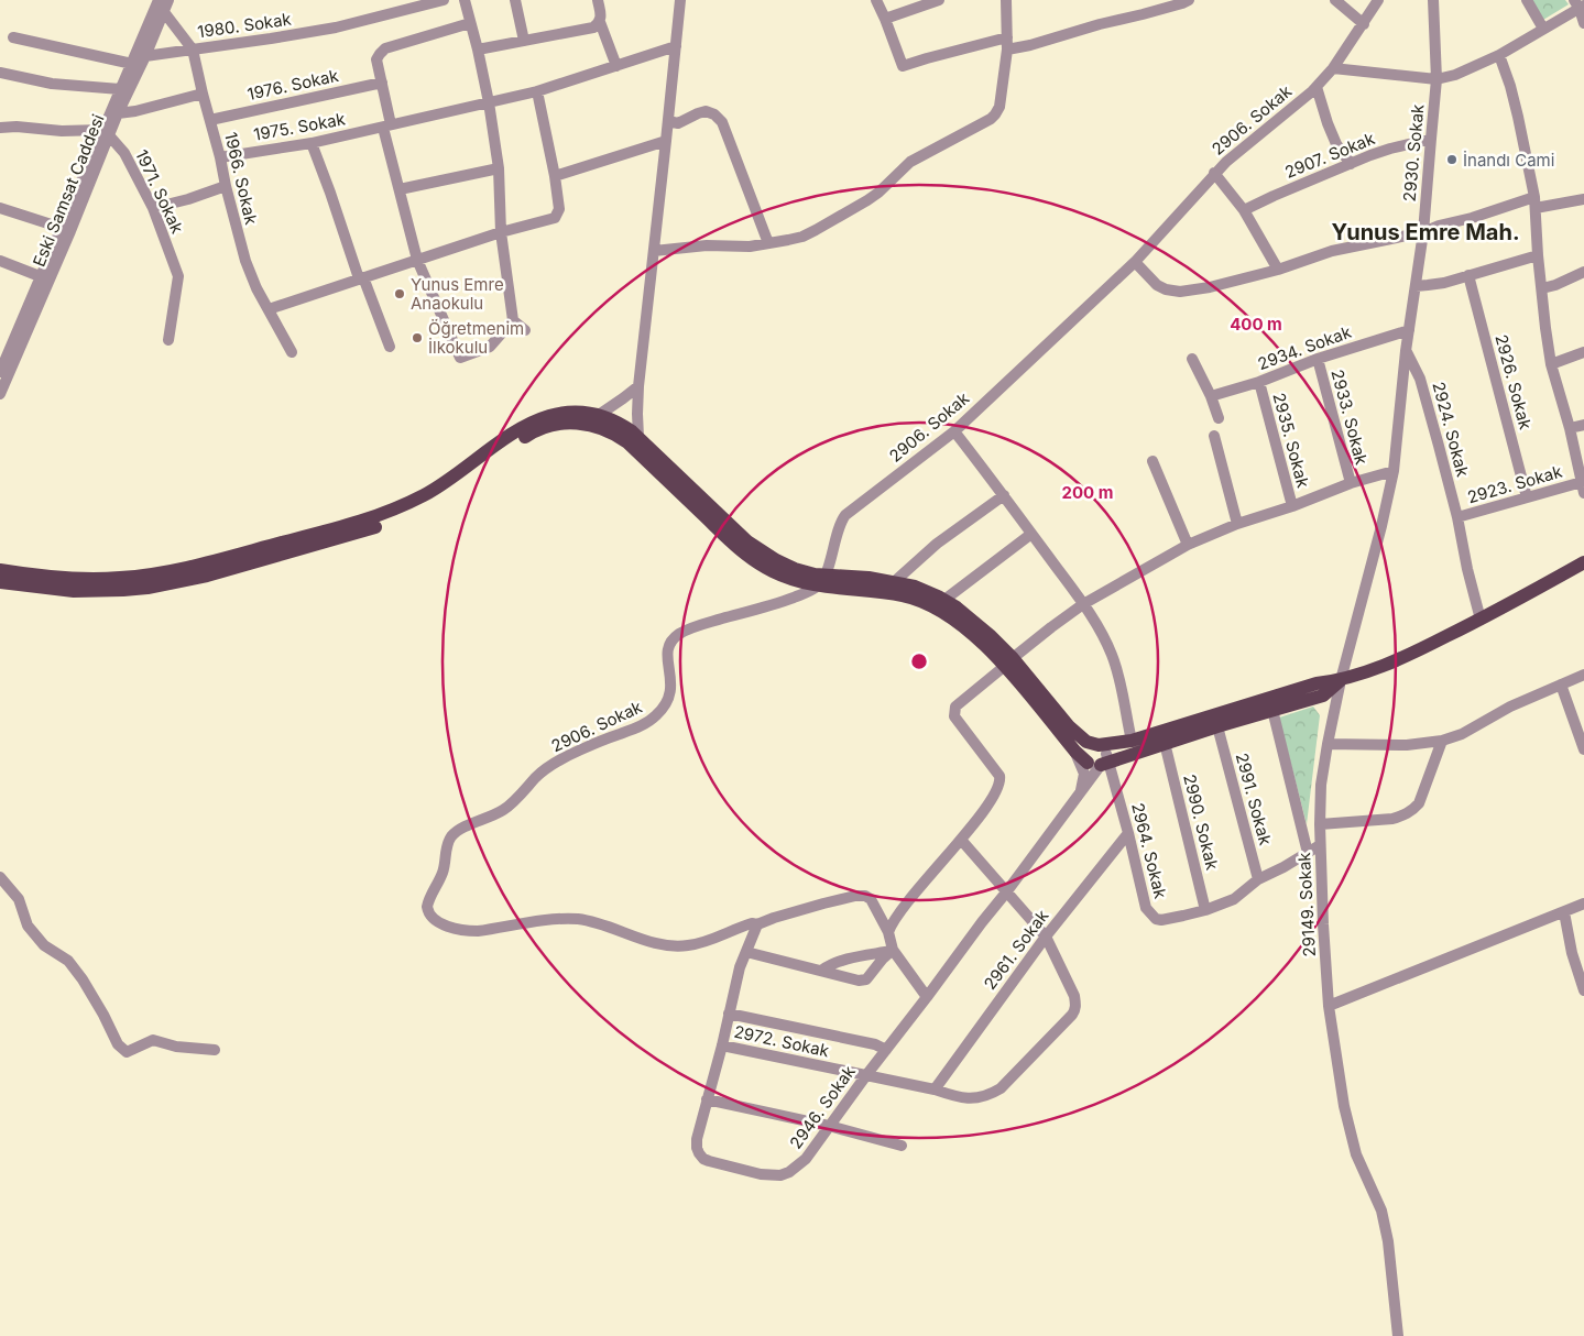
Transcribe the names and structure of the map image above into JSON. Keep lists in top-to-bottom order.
{
  "streets": {
    "street": [
      "1980. Sokak",
      "1976. Sokak",
      "2906. Sokak",
      "1975. Sokak",
      "2930. Sokak",
      "2907. Sokak",
      "1966. Sokak",
      "Eski Samsat Caddesi",
      "1971. Sokak",
      "2934. Sokak",
      "2926. Sokak",
      "2933. Sokak",
      "2924. Sokak",
      "2935. Sokak",
      "2923. Sokak",
      "2991. Sokak",
      "2990. Sokak",
      "2964. Sokak",
      "29149. Sokak",
      "2961. Sokak",
      "2972. Sokak",
      "2946. Sokak"
    ]
  },
  "crossings": [
    ["1980. Sokak", "1966. Sokak"],
    ["1980. Sokak", "Eski Samsat Caddesi"],
    ["1976. Sokak", "1966. Sokak"],
    ["2906. Sokak", "2946. Sokak"],
    ["1975. Sokak", "1966. Sokak"],
    ["2930. Sokak", "2907. Sokak"],
    ["2930. Sokak", "2934. Sokak"],
    ["2930. Sokak", "2924. Sokak"],
    ["2930. Sokak", "29149. Sokak"],
    ["1966. Sokak", "Eski Samsat Caddesi"],
    ["Eski Samsat Caddesi", "1971. Sokak"],
    ["2934. Sokak", "2933. Sokak"],
    ["2934. Sokak", "2935. Sokak"],
    ["2926. Sokak", "2923. Sokak"],
    ["2924. Sokak", "2923. Sokak"],
    ["2991. Sokak", "2964. Sokak"],
    ["2990. Sokak", "2964. Sokak"],
    ["2964. Sokak", "29149. Sokak"],
    ["2964. Sokak", "2961. Sokak"],
    ["2964. Sokak", "2946. Sokak"],
    ["2961. Sokak", "2972. Sokak"],
    ["2972. Sokak", "2946. Sokak"]
  ],
  "districts": ["Yunus Emre Mah."],
  "places": ["İnandı Cami", "Yunus Emre Anaokulu", "Öğretmenim İlkokulu"],
  "rings": ["400 m", "200 m"]
}
